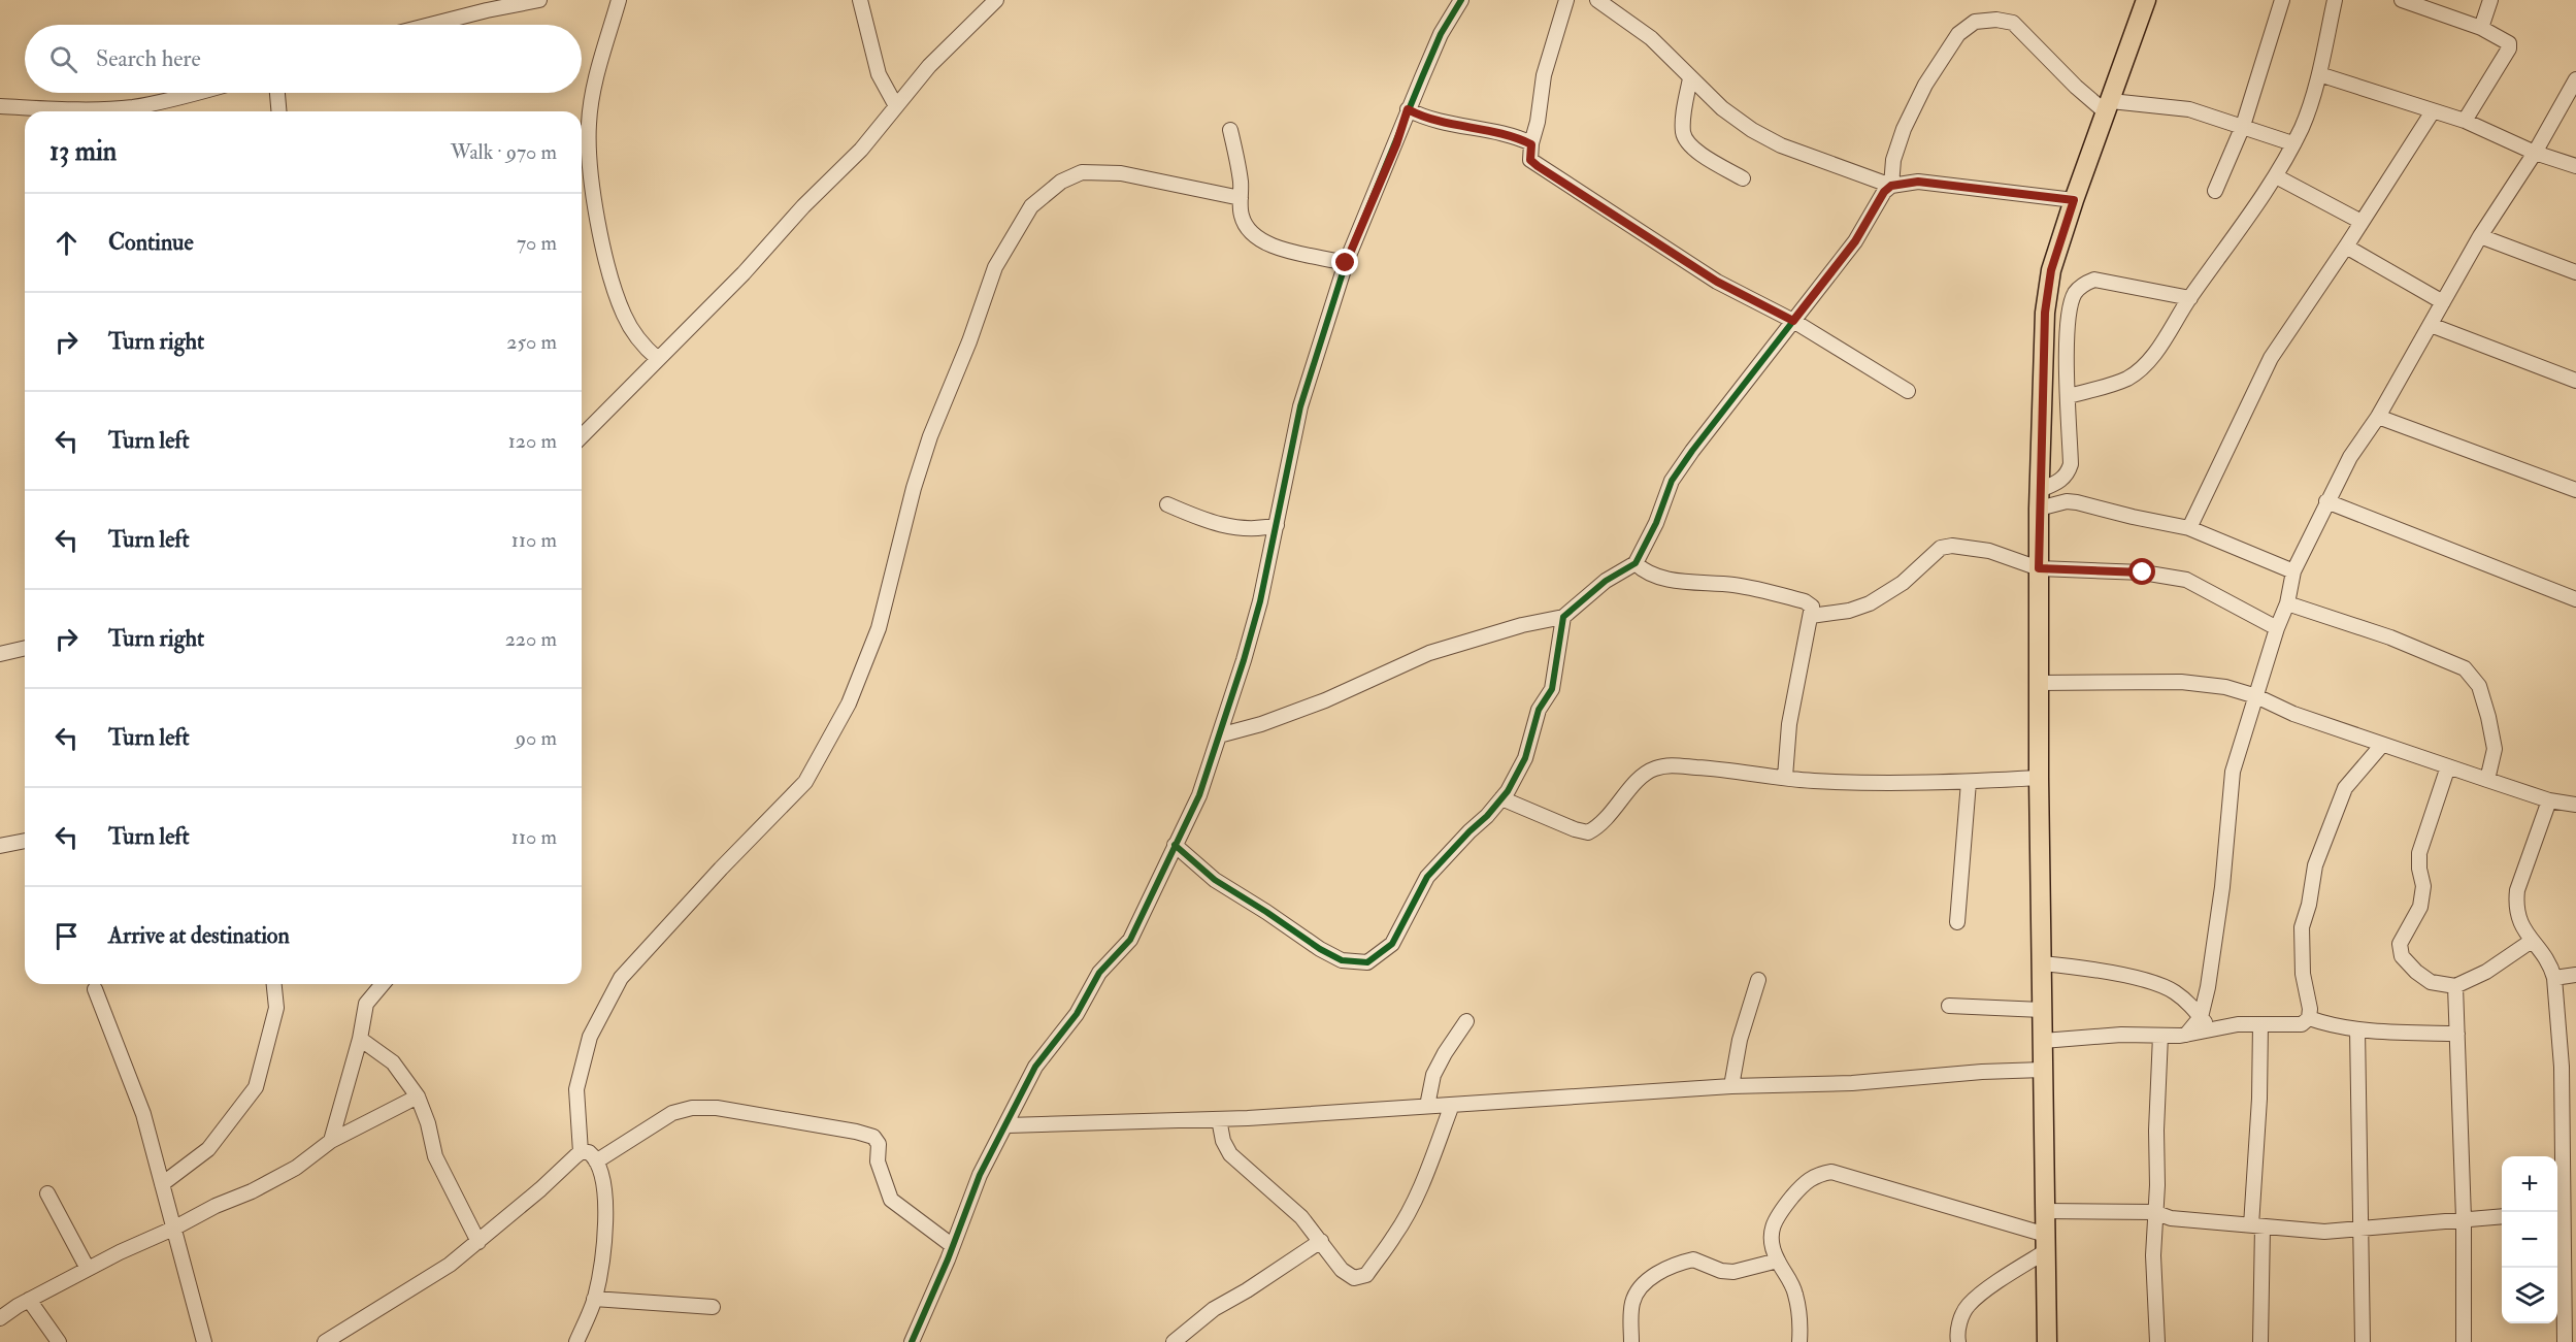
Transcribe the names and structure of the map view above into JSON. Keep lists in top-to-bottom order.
{
  "page": {
    "search": "Search here",
    "heading": ["13 min", "Walk · 970 m"],
    "list": [
      ["Continue", "70 m"],
      ["Turn right", "250 m"],
      ["Turn left", "120 m"],
      ["Turn left", "110 m"],
      ["Turn right", "220 m"],
      ["Turn left", "90 m"],
      ["Turn left", "110 m"],
      "Arrive at destination"
    ],
    "map_buttons": ["+", "−"]
  }
}
